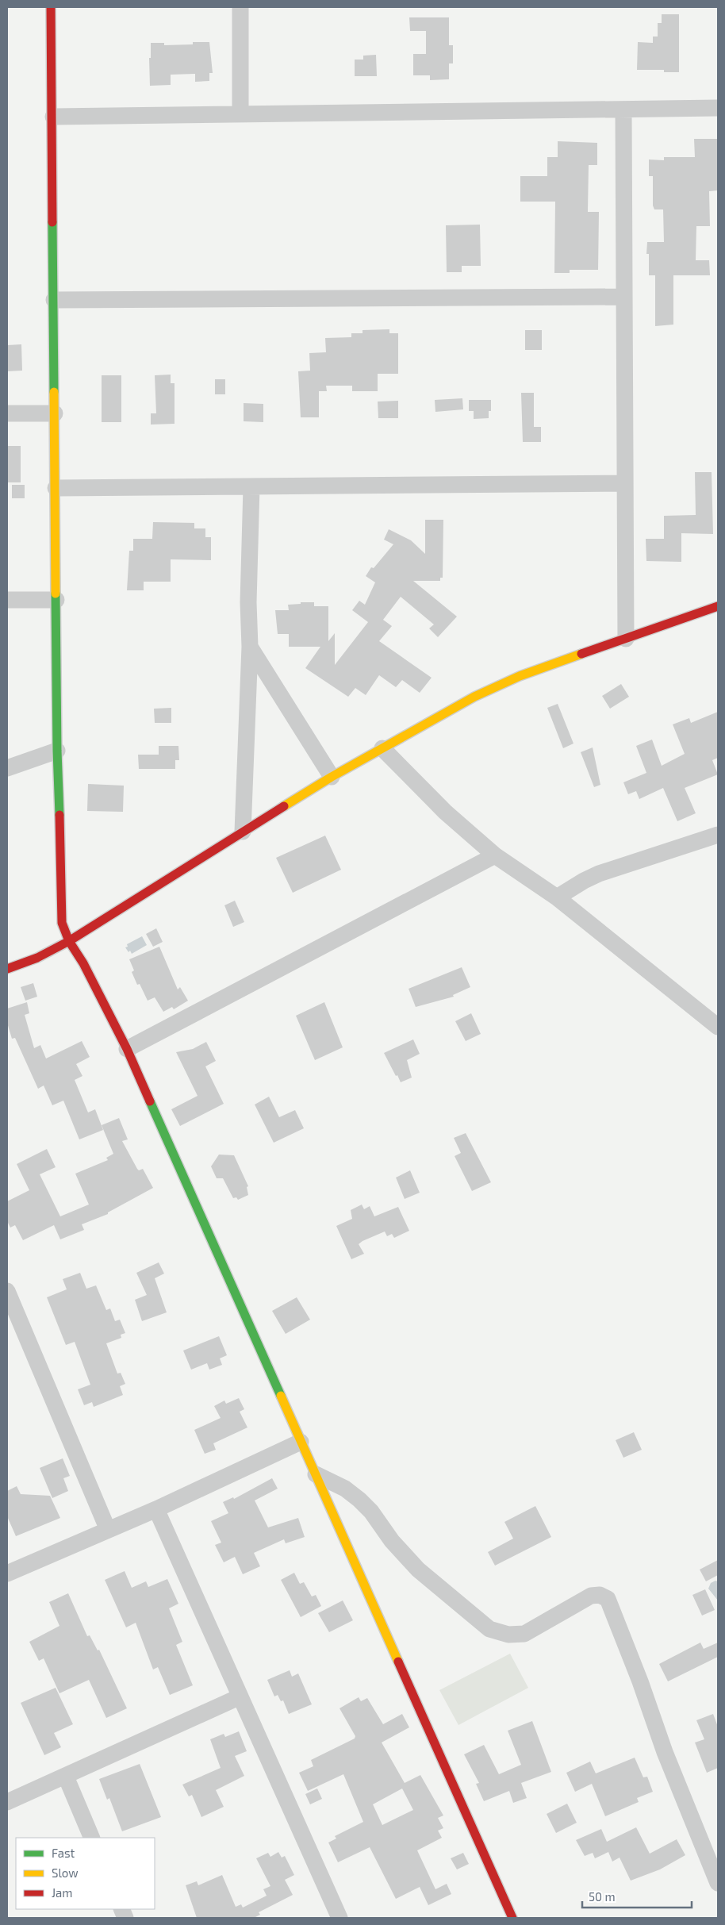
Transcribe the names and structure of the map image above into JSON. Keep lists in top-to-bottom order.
{
  "legend": ["Fast", "Slow", "Jam"],
  "scale_bar": "50 m"
}
